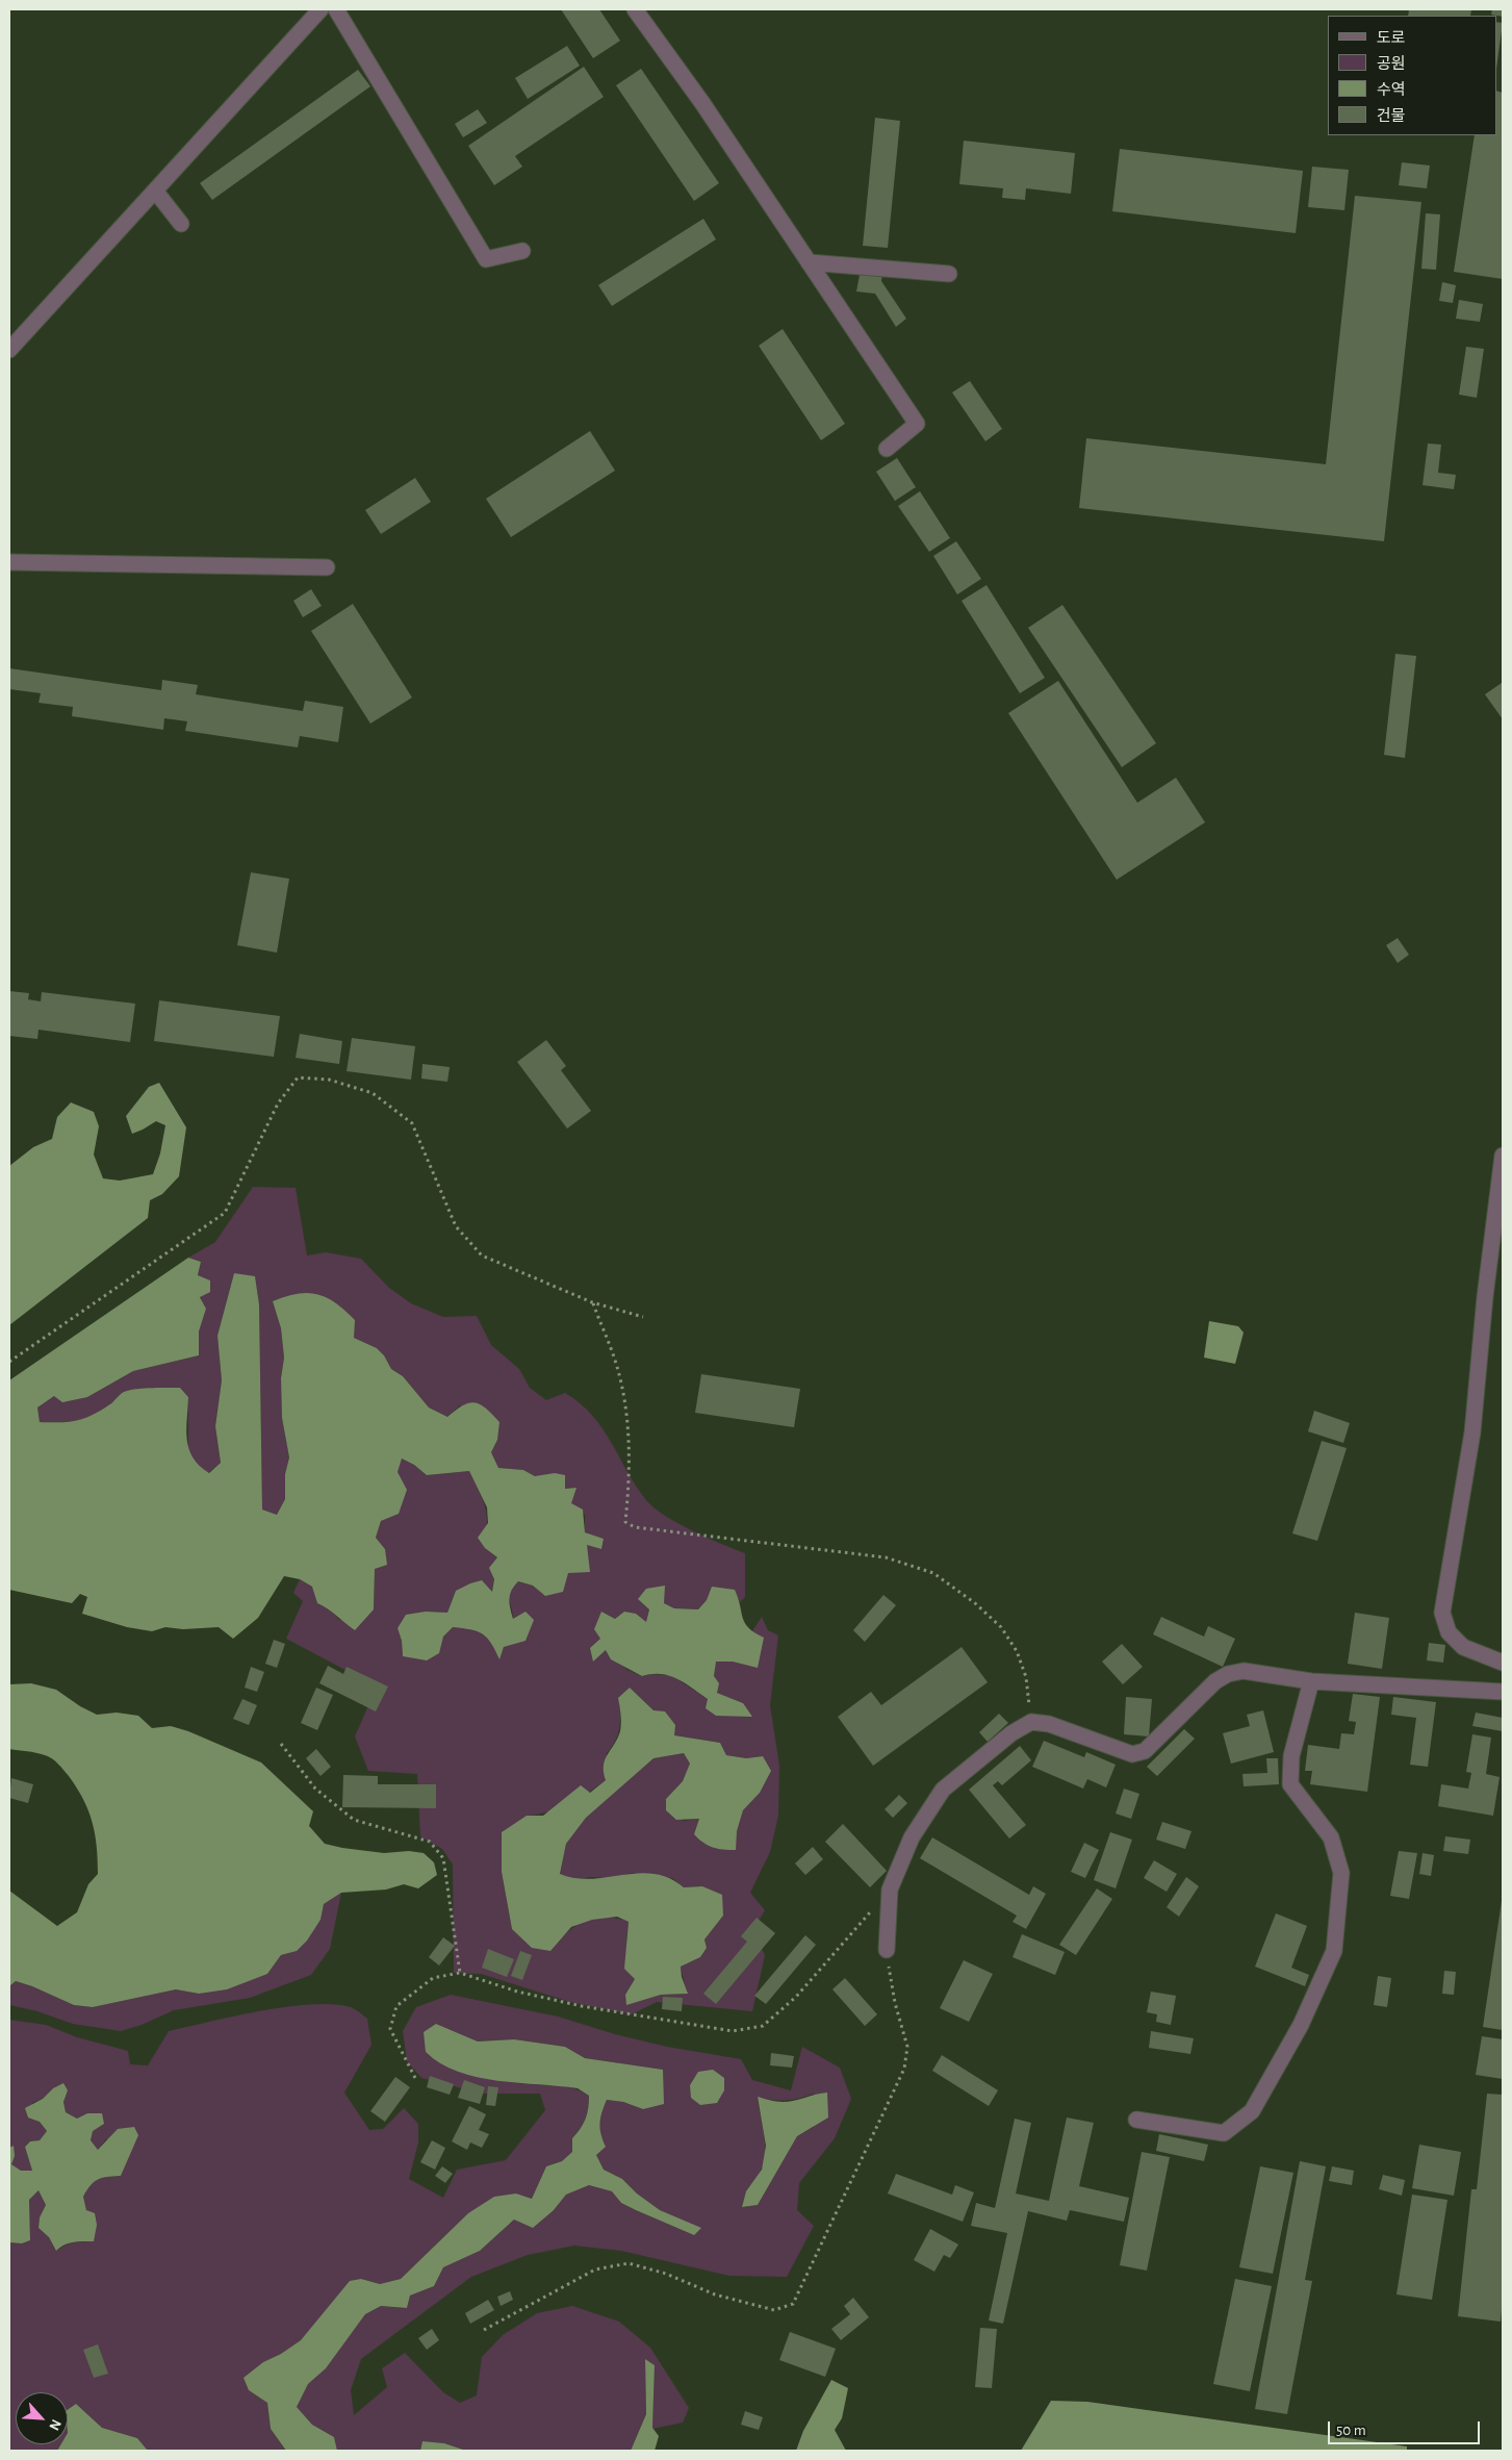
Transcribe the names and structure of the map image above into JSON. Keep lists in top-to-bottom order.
{
  "legend": [
    "도로",
    "공원",
    "수역",
    "건물"
  ],
  "scale_bar": "50 m",
  "north": "bottom right"
}
